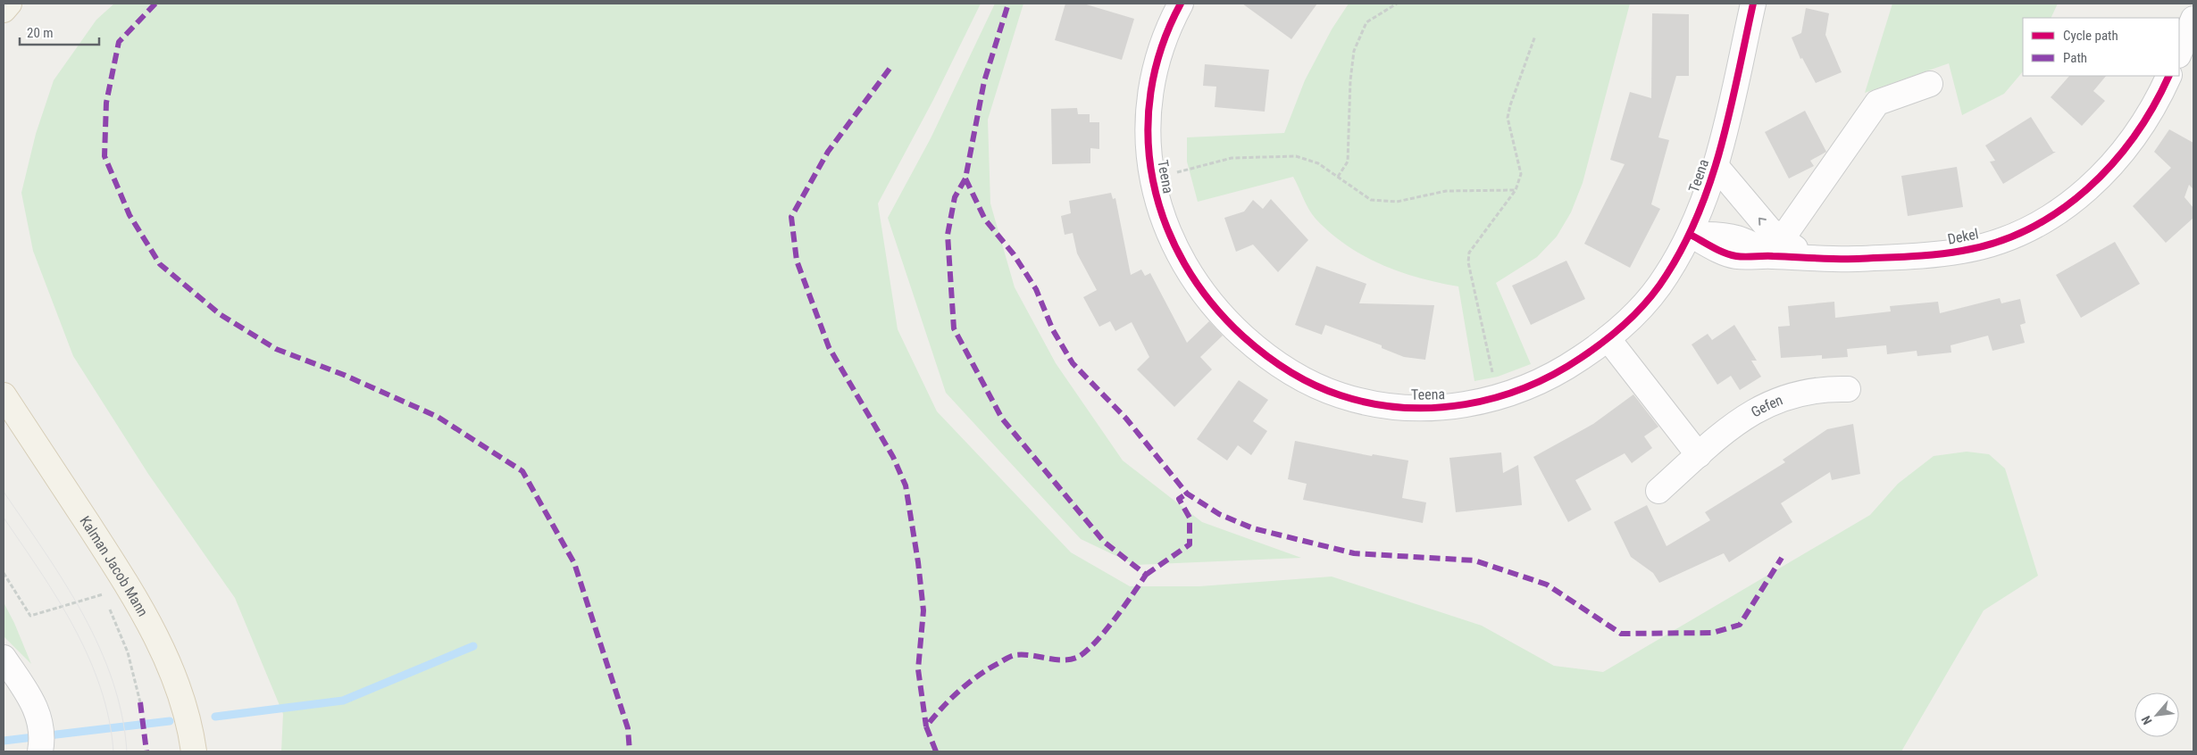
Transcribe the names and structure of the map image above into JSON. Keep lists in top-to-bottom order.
{
  "streets": {
    "main road": ["Kalman Jacob Mann"],
    "street": ["Teena", "Dekel", "Gefen"]
  },
  "crossings": [
    ["Teena", "Dekel"]
  ],
  "legend": ["Cycle path", "Path"],
  "scale_bar": "20 m",
  "north": "bottom left"
}
